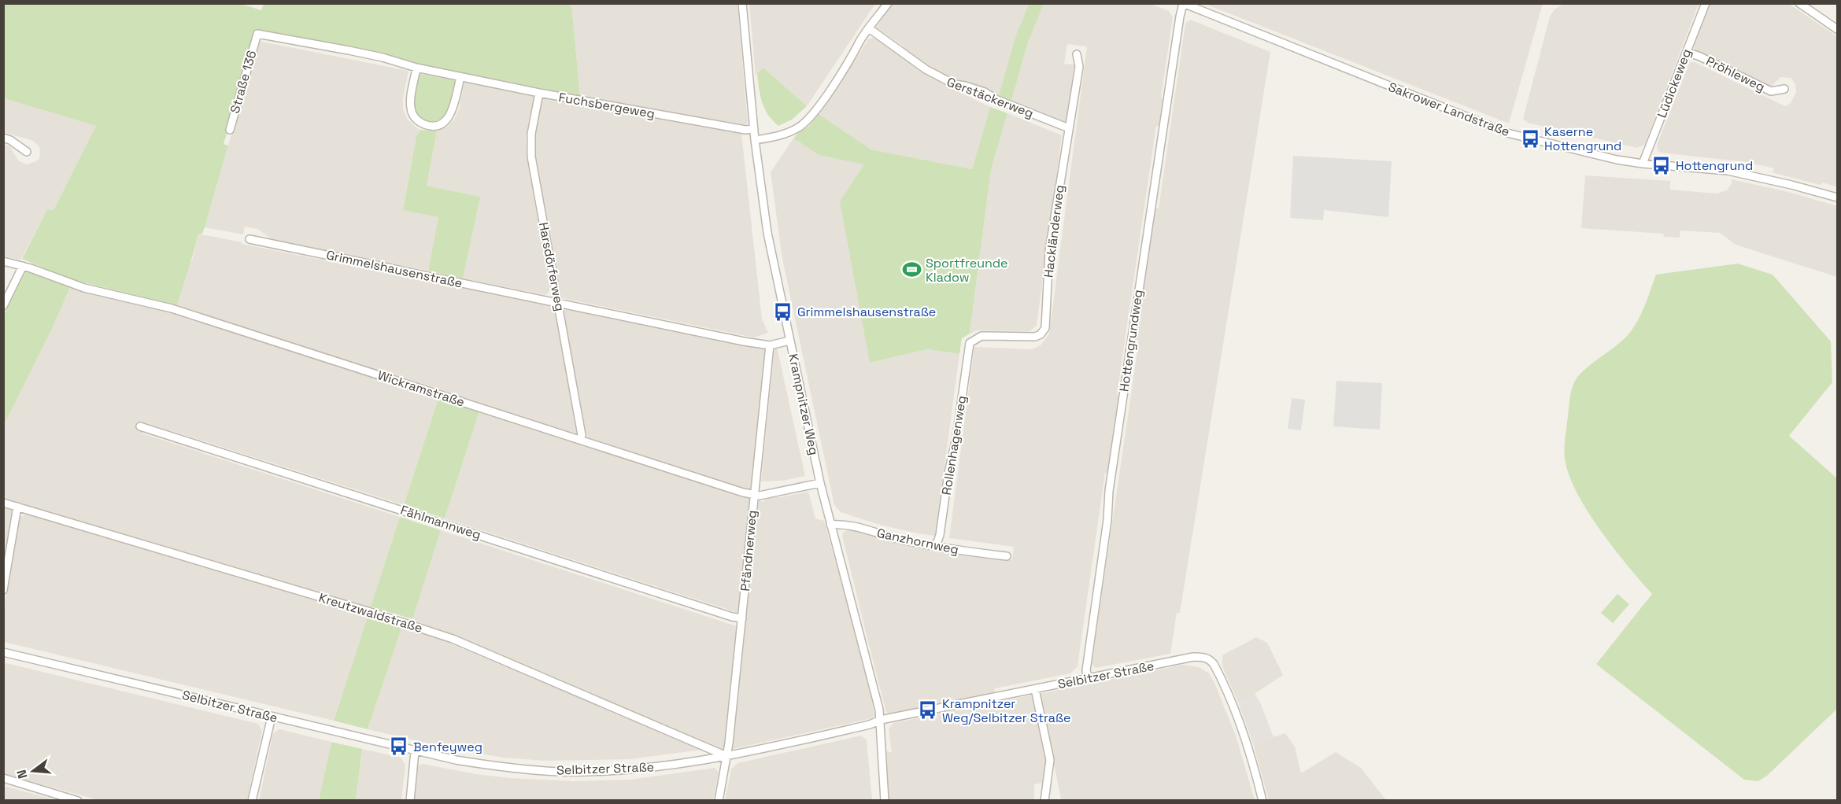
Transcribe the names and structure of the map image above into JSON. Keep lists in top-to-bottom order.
{
  "streets": {
    "street": [
      "Pröhleweg",
      "Straße 136",
      "Lüdickeweg",
      "Gerstäckerweg",
      "Fuchsbergeweg",
      "Sakrower Landstraße",
      "Hackländerweg",
      "Harsdörferweg",
      "Grimmelshausenstraße",
      "Hottengrundweg",
      "Wickramstraße",
      "Krampnitzer Weg",
      "Rollenhagenweg",
      "Fählmannweg",
      "Ganzhornweg",
      "Pfändnerweg",
      "Kreutzwaldstraße",
      "Selbitzer Straße"
    ]
  },
  "crossings": [
    ["Pröhleweg", "Lüdickeweg"],
    ["Straße 136", "Fuchsbergeweg"],
    ["Lüdickeweg", "Sakrower Landstraße"],
    ["Gerstäckerweg", "Hackländerweg"],
    ["Fuchsbergeweg", "Harsdörferweg"],
    ["Fuchsbergeweg", "Krampnitzer Weg"],
    ["Sakrower Landstraße", "Hottengrundweg"],
    ["Hackländerweg", "Rollenhagenweg"],
    ["Harsdörferweg", "Grimmelshausenstraße"],
    ["Harsdörferweg", "Wickramstraße"],
    ["Grimmelshausenstraße", "Krampnitzer Weg"],
    ["Grimmelshausenstraße", "Pfändnerweg"],
    ["Hottengrundweg", "Selbitzer Straße"],
    ["Wickramstraße", "Krampnitzer Weg"],
    ["Wickramstraße", "Pfändnerweg"],
    ["Krampnitzer Weg", "Ganzhornweg"],
    ["Krampnitzer Weg", "Selbitzer Straße"],
    ["Rollenhagenweg", "Ganzhornweg"],
    ["Fählmannweg", "Pfändnerweg"],
    ["Pfändnerweg", "Kreutzwaldstraße"],
    ["Pfändnerweg", "Selbitzer Straße"],
    ["Kreutzwaldstraße", "Selbitzer Straße"]
  ],
  "places": {
    "bus stop": [
      "Kaserne Hottengrund",
      "Hottengrund",
      "Grimmelshausenstraße",
      "Krampnitzer Weg/Selbitzer Straße",
      "Benfeyweg"
    ],
    "sports": ["Sportfreunde Kladow"]
  },
  "north": "left"
}
